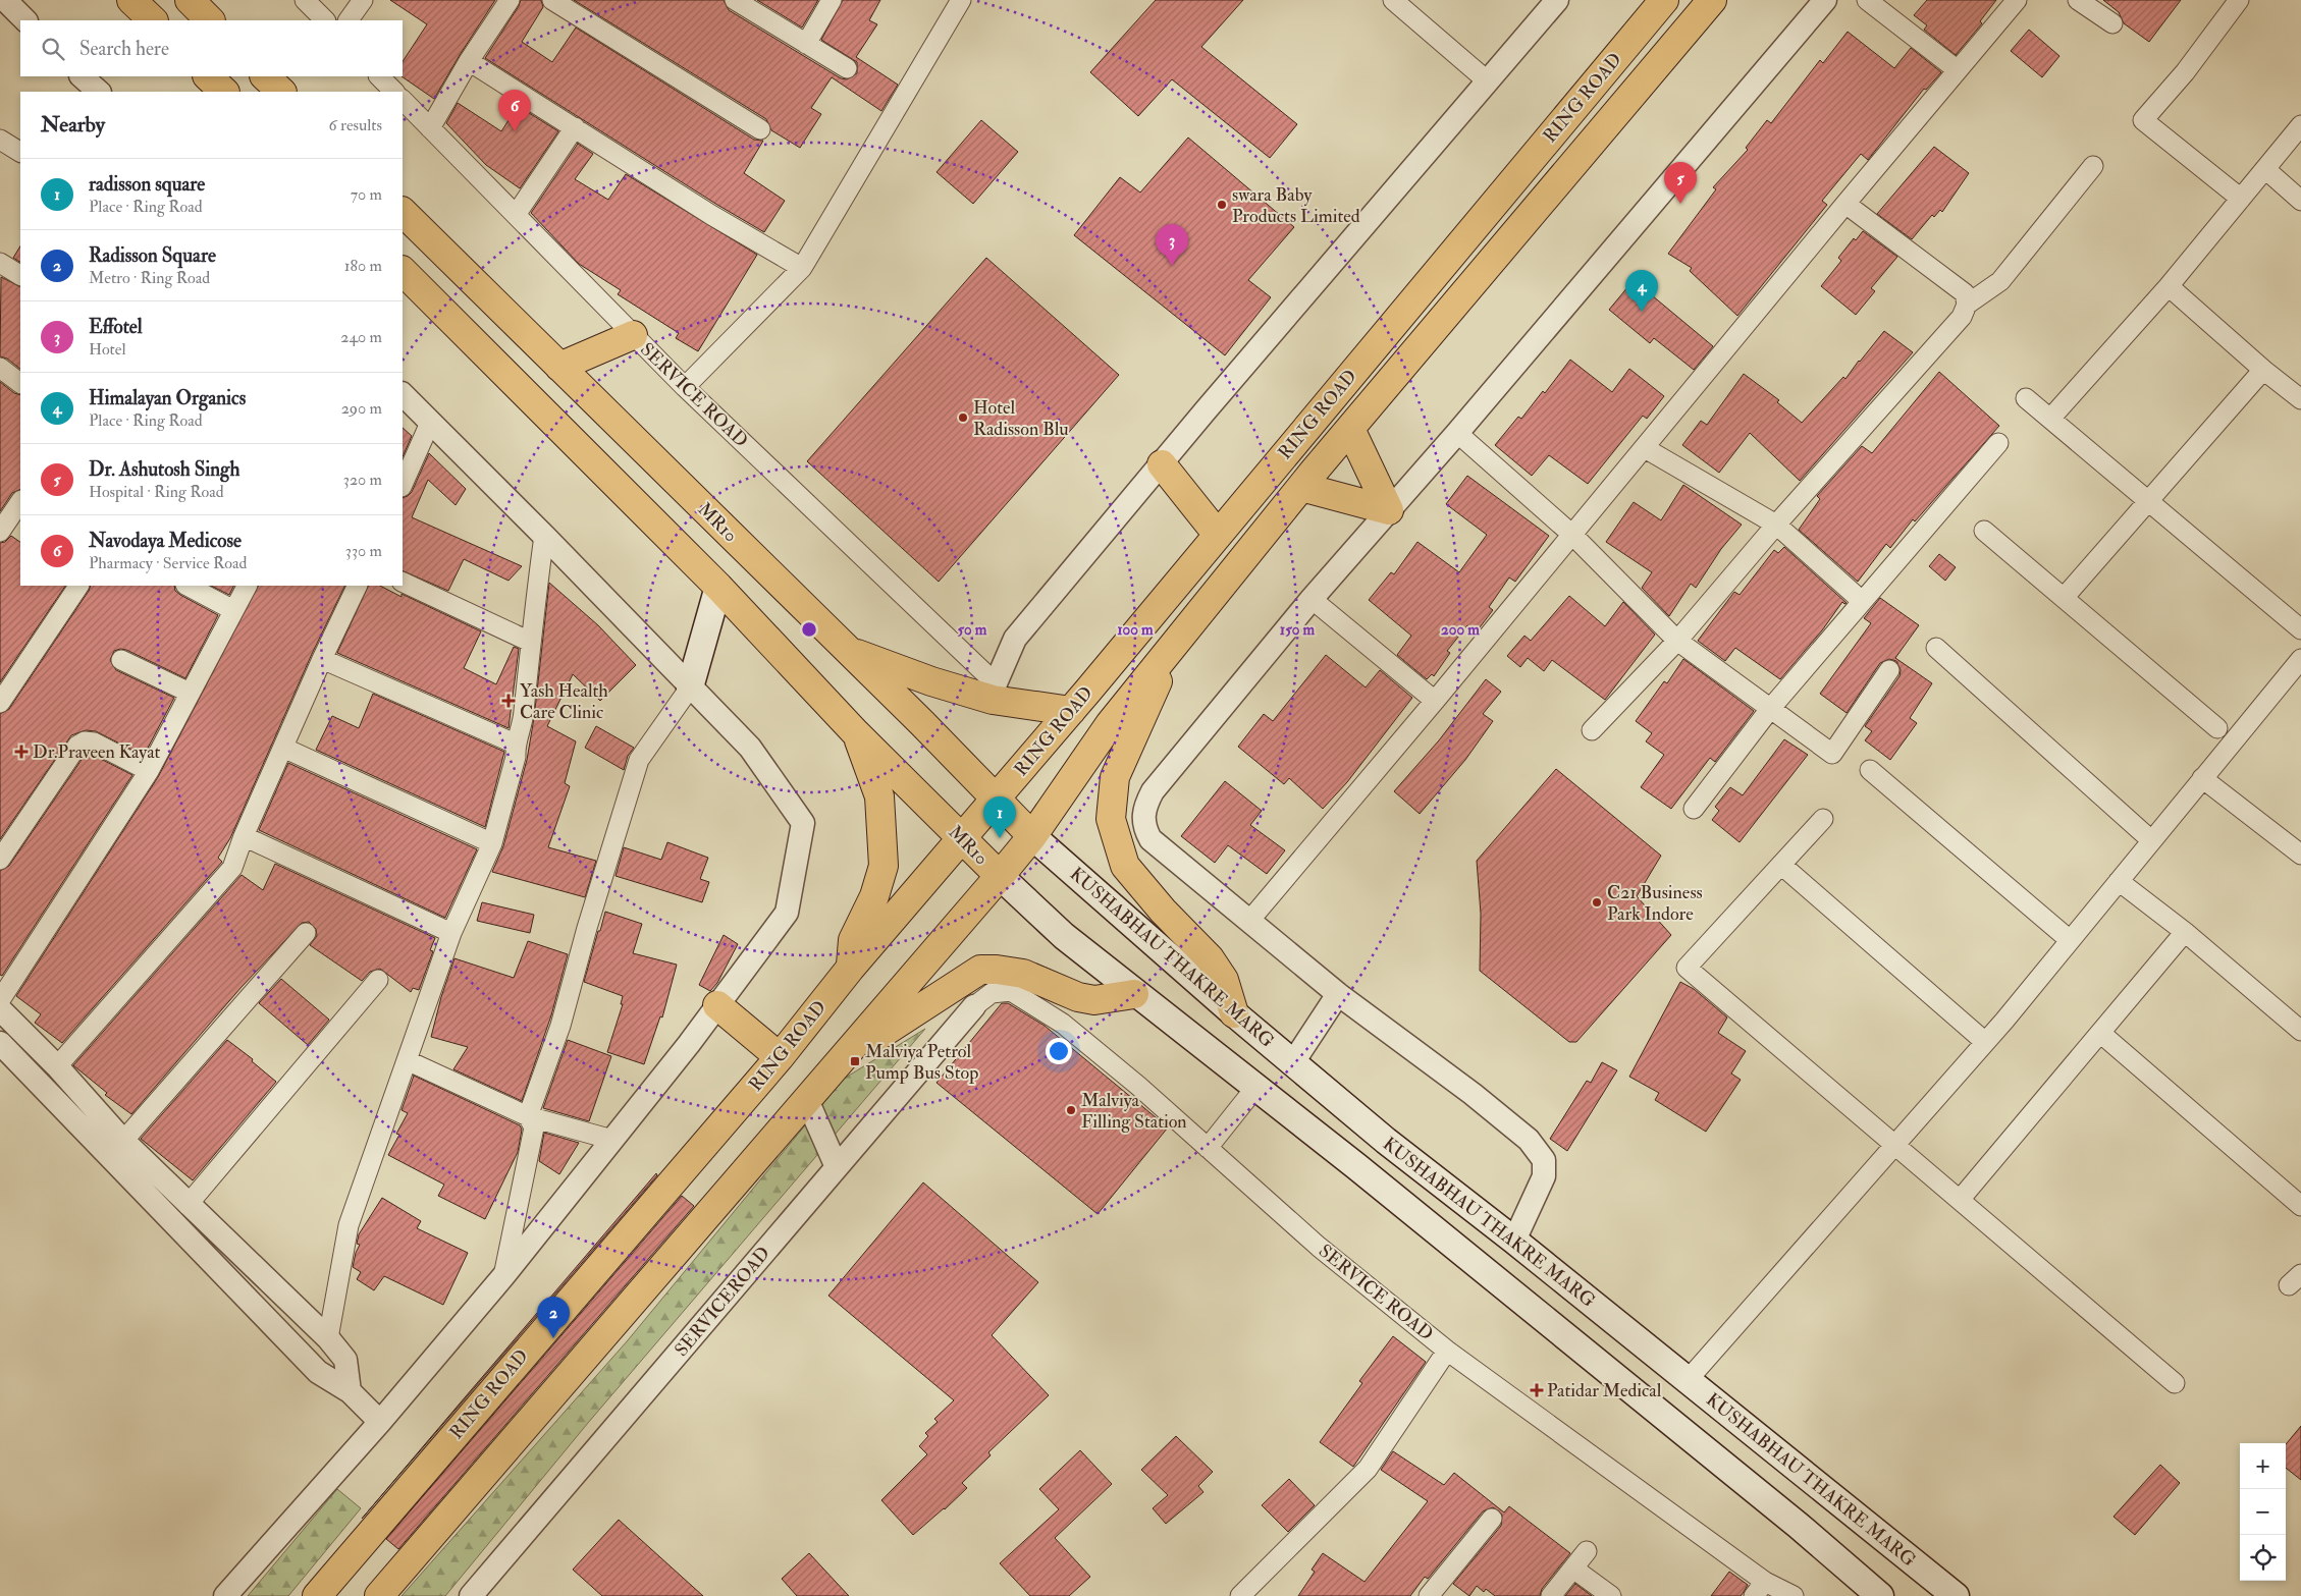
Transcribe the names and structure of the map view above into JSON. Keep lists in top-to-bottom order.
{
  "streets": {
    "main road": ["RING ROAD", "MR10", "KUSHABHAU THAKRE MARG"],
    "street": ["SERVICE ROAD", "SERVICEROAD"]
  },
  "crossings": [
    ["RING ROAD", "MR10"],
    ["RING ROAD", "KUSHABHAU THAKRE MARG"],
    ["SERVICE ROAD", "SERVICEROAD"],
    ["MR10", "KUSHABHAU THAKRE MARG"]
  ],
  "places": {
    "other": [
      "swara Baby Products Limited",
      "Hotel Radisson Blu",
      "C21 Business Park Indore",
      "Malviya Filling Station"
    ],
    "health": ["Yash Health Care Clinic", "Dr.Praveen Kayat", "Patidar Medical"],
    "transit": ["Malviya Petrol Pump Bus Stop"]
  },
  "page": {
    "search": "Search here",
    "pins": [
      "6",
      "5",
      "3",
      "4",
      "1",
      "2"
    ],
    "heading": ["Nearby", "6 results"],
    "list": [
      {
        "mark": "1",
        "name": "radisson square",
        "note": "Place · Ring Road",
        "value": "70 m"
      },
      {
        "mark": "2",
        "name": "Radisson Square",
        "note": "Metro · Ring Road",
        "value": "180 m"
      },
      {
        "mark": "3",
        "name": "Effotel",
        "note": "Hotel",
        "value": "240 m"
      },
      {
        "mark": "4",
        "name": "Himalayan Organics",
        "note": "Place · Ring Road",
        "value": "290 m"
      },
      {
        "mark": "5",
        "name": "Dr. Ashutosh Singh",
        "note": "Hospital · Ring Road",
        "value": "320 m"
      },
      {
        "mark": "6",
        "name": "Navodaya Medicose",
        "note": "Pharmacy · Service Road",
        "value": "330 m"
      }
    ],
    "map_buttons": ["+", "−"]
  },
  "rings": [
    "50 m",
    "100 m",
    "150 m",
    "200 m"
  ]
}
